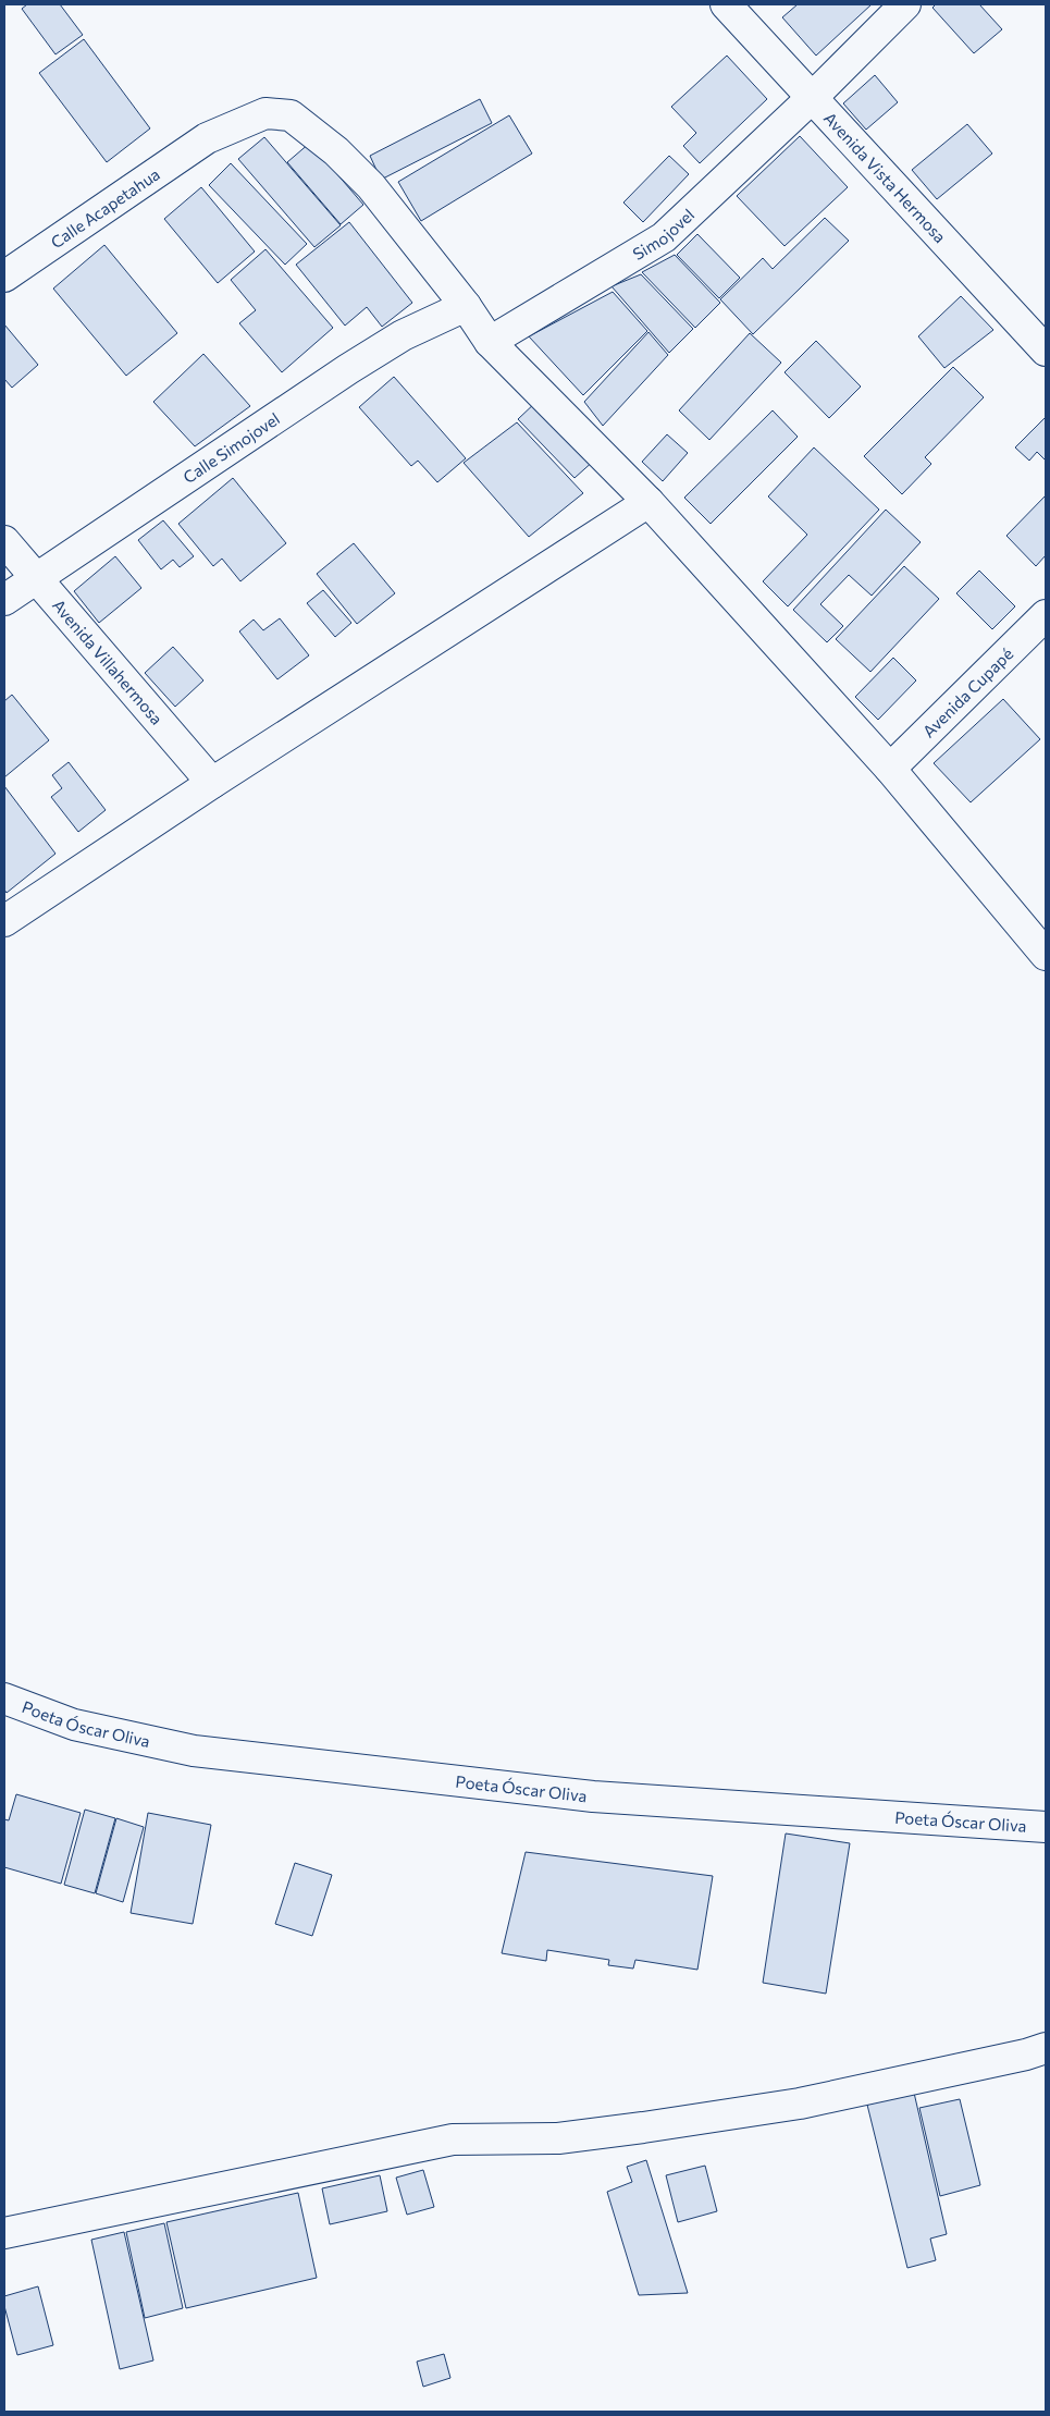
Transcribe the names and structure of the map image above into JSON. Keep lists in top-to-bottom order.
{
  "streets": {
    "street": [
      "Avenida Vista Hermosa",
      "Calle Acapetahua",
      "Simojovel",
      "Calle Simojovel",
      "Avenida Villahermosa",
      "Avenida Cupapé",
      "Poeta Óscar Oliva"
    ]
  },
  "crossings": [
    ["Avenida Vista Hermosa", "Simojovel"],
    ["Calle Acapetahua", "Simojovel"],
    ["Calle Acapetahua", "Calle Simojovel"],
    ["Calle Acapetahua", "Avenida Cupapé"],
    ["Calle Simojovel", "Avenida Villahermosa"]
  ]
}
